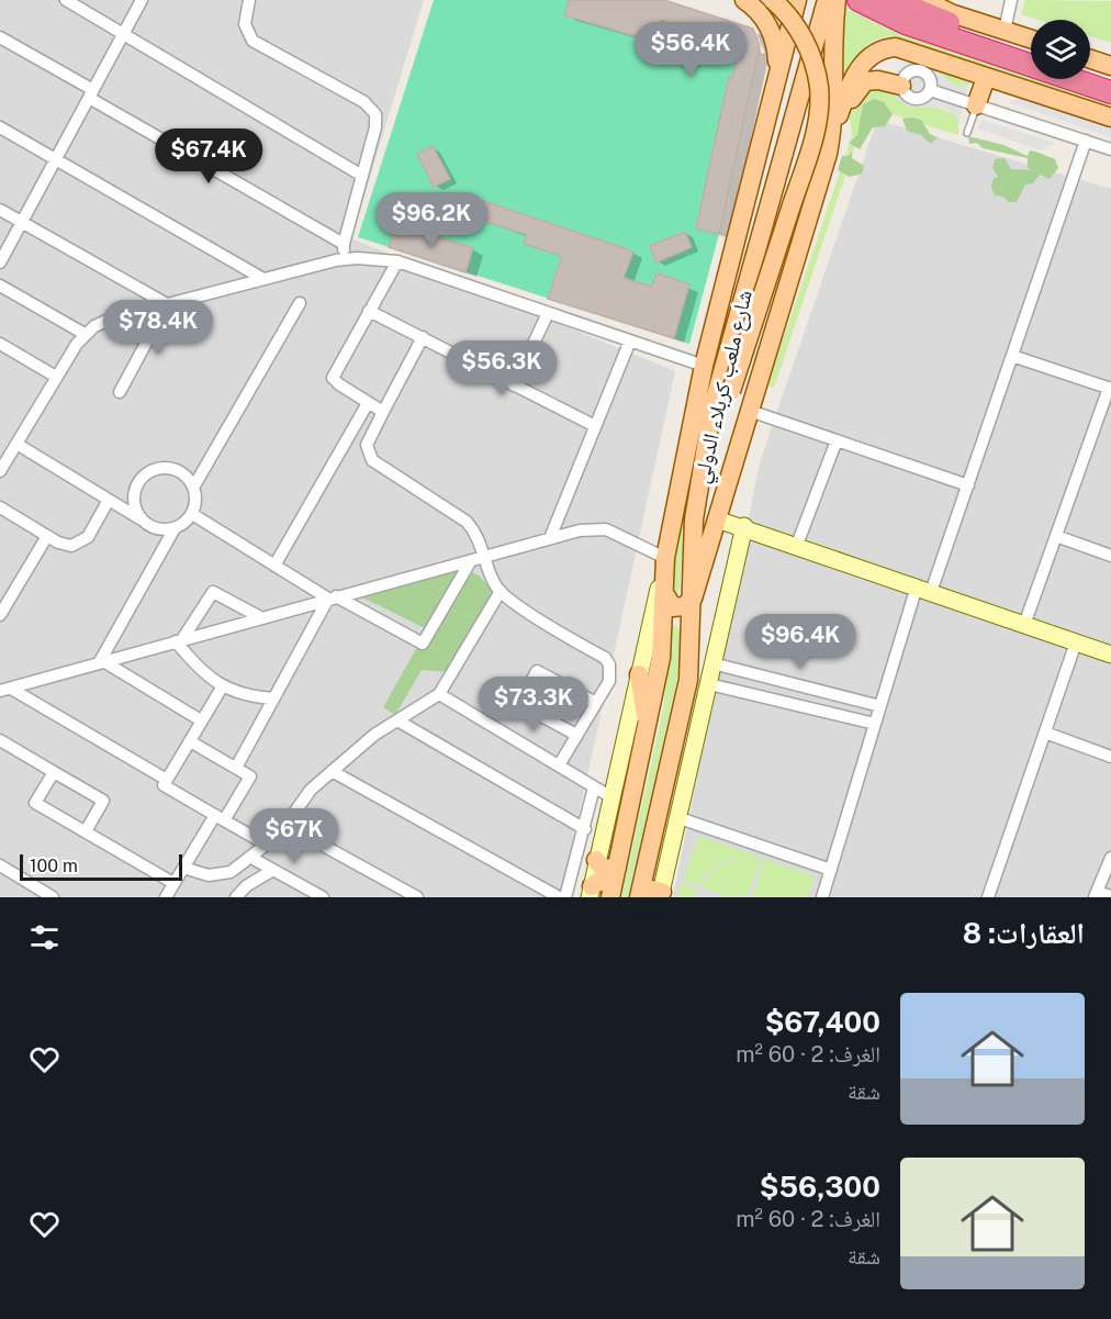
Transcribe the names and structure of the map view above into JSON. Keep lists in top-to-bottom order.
{
  "streets": {
    "main road": ["شارع ملعب كربلاء الدولي"]
  },
  "scale_bar": "100 m",
  "page": {
    "price": [
      "$56.4K",
      "$67.4K",
      "$96.2K",
      "$78.4K",
      "$56.3K",
      "$96.4K",
      "$73.3K",
      "$67K"
    ],
    "scale": "100 m",
    "heading": "العقارات: 8",
    "list": [
      {
        "name": "$67,400",
        "note": "الغرف: 2 · 60 m² · شقة"
      },
      {
        "name": "$56,300",
        "note": "الغرف: 2 · 60 m² · شقة"
      }
    ]
  }
}
